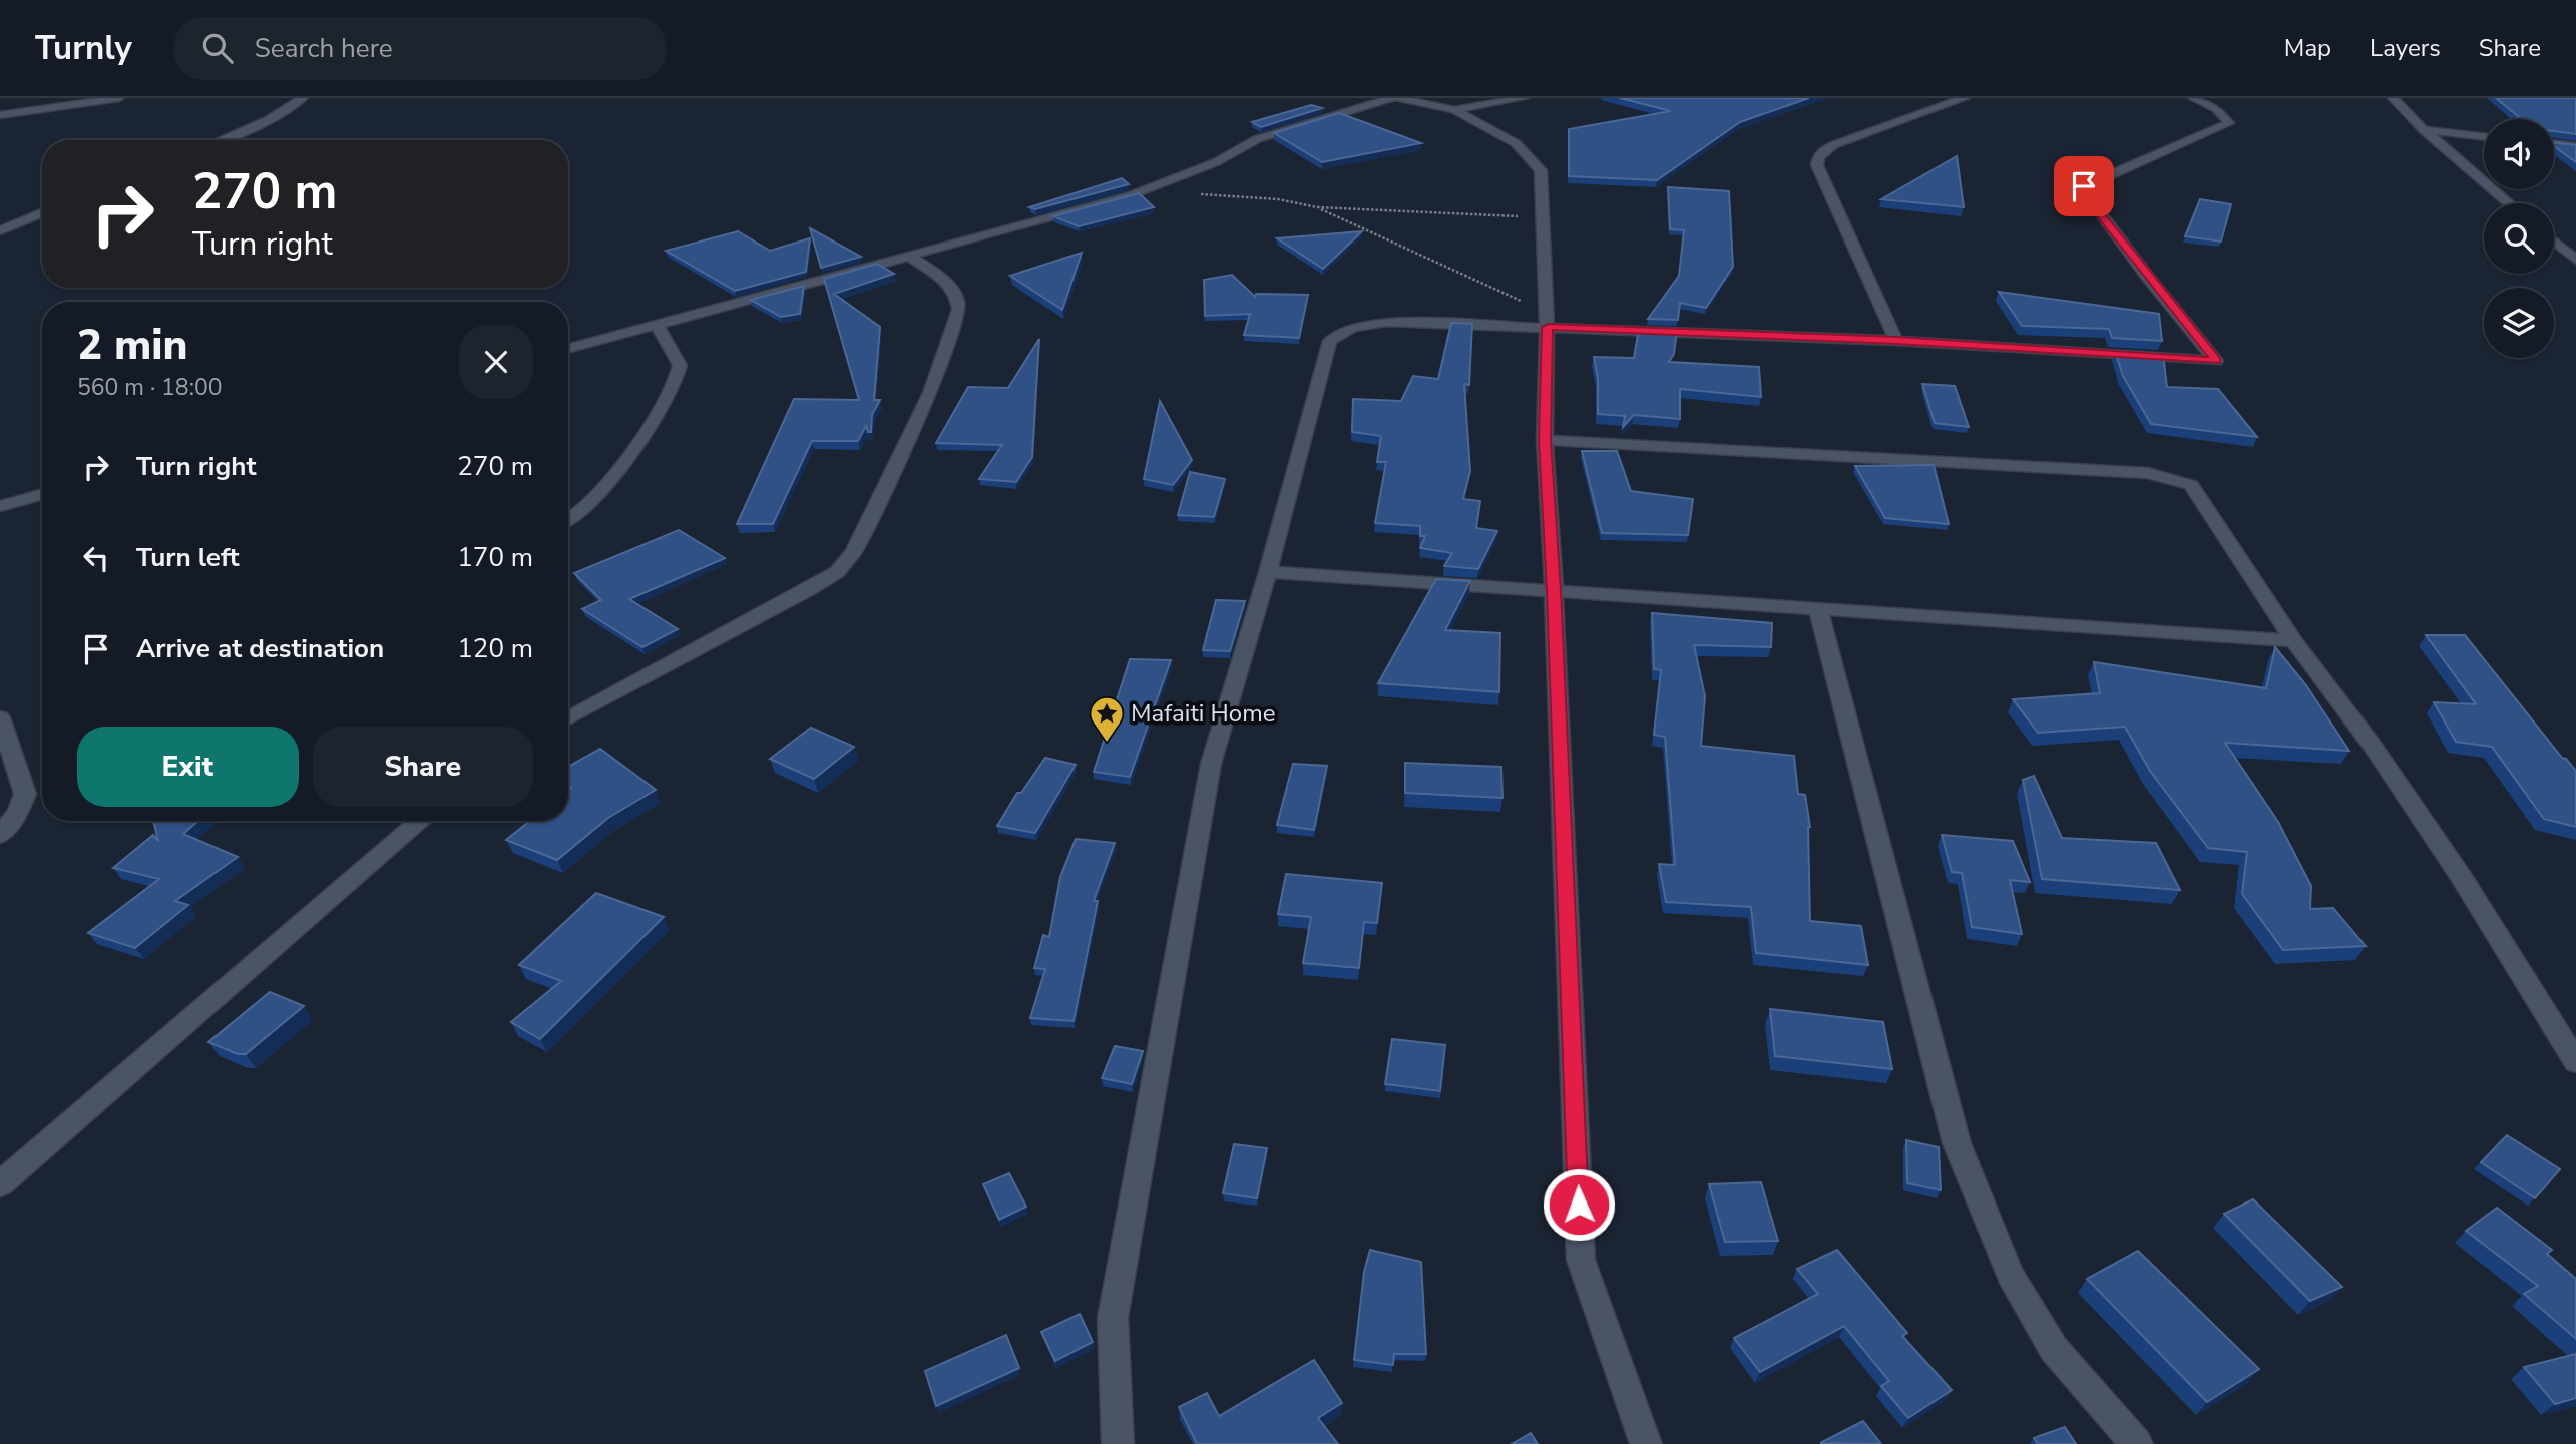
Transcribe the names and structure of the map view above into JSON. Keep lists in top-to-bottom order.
{
  "places": {
    "place": ["Mafaiti Home"]
  },
  "page": {
    "header": "Turnly",
    "search": "Search here",
    "nav": ["Map", "Layers", "Share"],
    "turn": ["270 m", "Turn right"],
    "heading": ["2 min", "560 m · 18:00"],
    "list": [
      {
        "name": "Turn right",
        "value": "270 m"
      },
      {
        "name": "Turn left",
        "value": "170 m"
      },
      {
        "name": "Arrive at destination",
        "value": "120 m"
      }
    ],
    "buttons": ["Exit", "Share"]
  }
}
